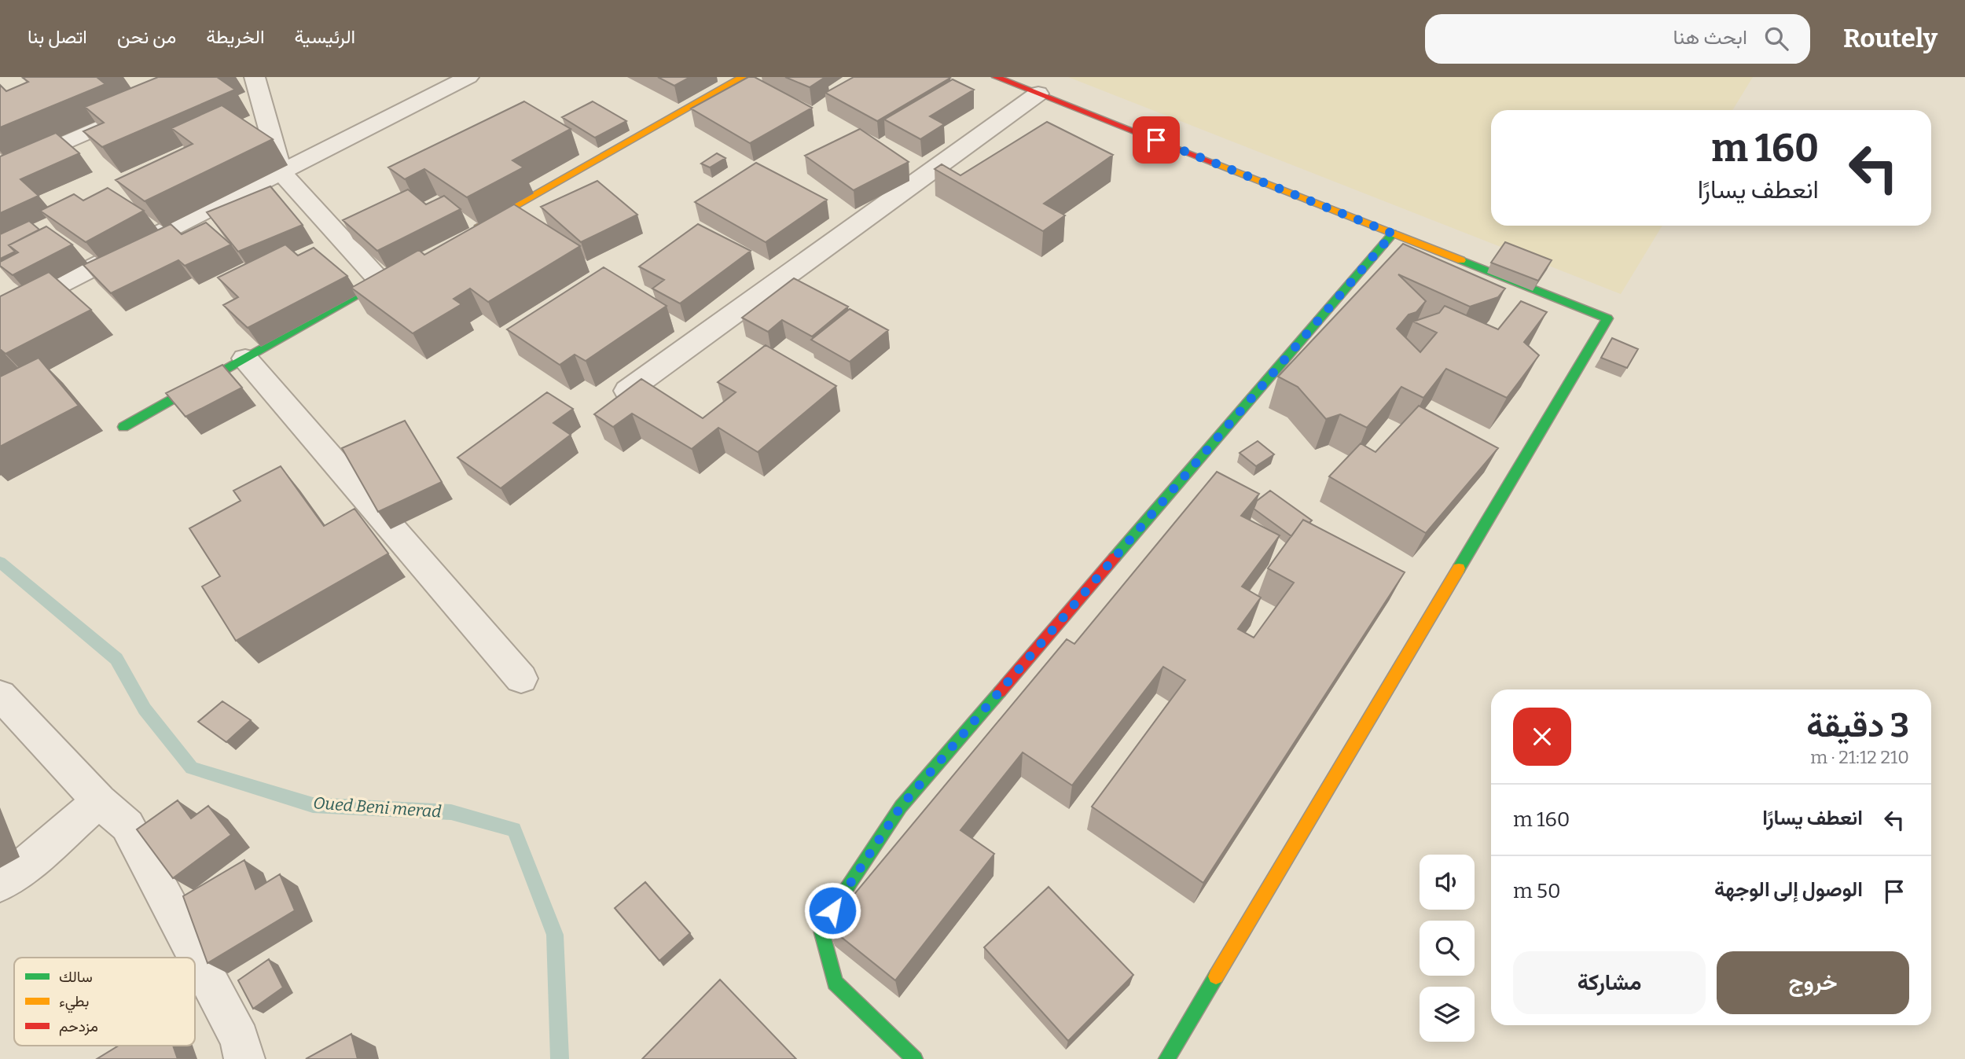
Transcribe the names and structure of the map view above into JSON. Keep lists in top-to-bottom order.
{
  "water": ["Oued Beni merad"],
  "legend": ["سالك", "بطيء", "مزدحم"],
  "page": {
    "header": "Routely",
    "search": "ابحث هنا",
    "nav": [
      "الرئيسية",
      "الخريطة",
      "من نحن",
      "اتصل بنا"
    ],
    "turn": ["160 m", "انعطف يسارًا"],
    "heading": ["3 دقيقة", "210 m · 21:12"],
    "list": [
      {
        "name": "انعطف يسارًا",
        "value": "160 m"
      },
      {
        "name": "الوصول إلى الوجهة",
        "value": "50 m"
      }
    ],
    "buttons": ["خروج", "مشاركة"]
  }
}
